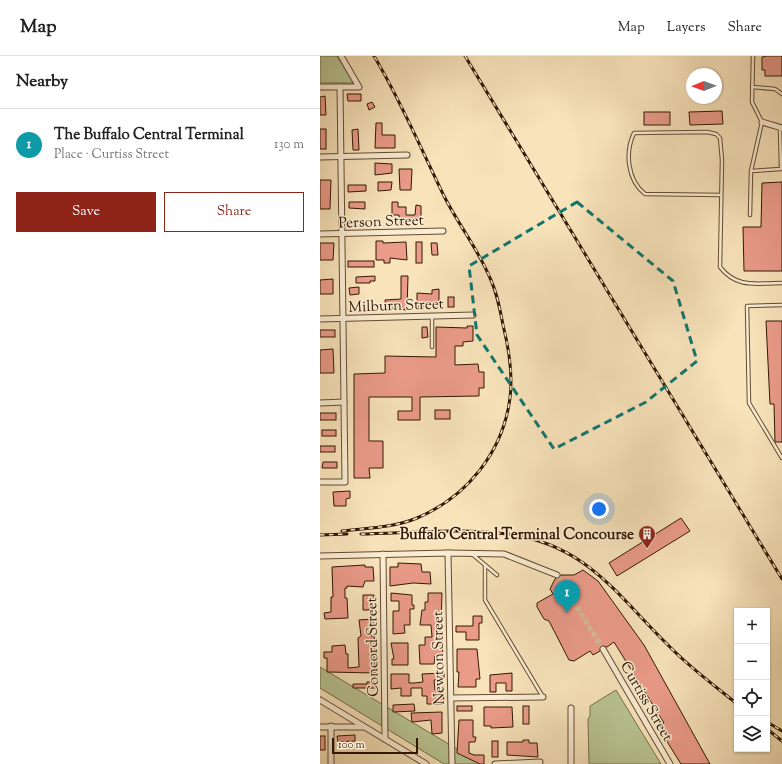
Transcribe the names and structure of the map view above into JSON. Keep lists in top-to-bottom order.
{
  "streets": {
    "street": [
      "Person Street",
      "Milburn Street",
      "Concord Street",
      "Newton Street",
      "Curtiss Street"
    ]
  },
  "places": {
    "building": ["Buffalo Central Terminal Concourse"]
  },
  "scale_bar": "100 m",
  "north": "left",
  "page": {
    "header": "Map",
    "nav": ["Map", "Layers", "Share"],
    "heading": "Nearby",
    "list": [
      {
        "mark": "1",
        "name": "The Buffalo Central Terminal",
        "note": "Place · Curtiss Street",
        "value": "130 m"
      }
    ],
    "buttons": ["Save", "Share"],
    "pins": "1",
    "map_buttons": ["+", "−"],
    "scale": "100 m"
  }
}
